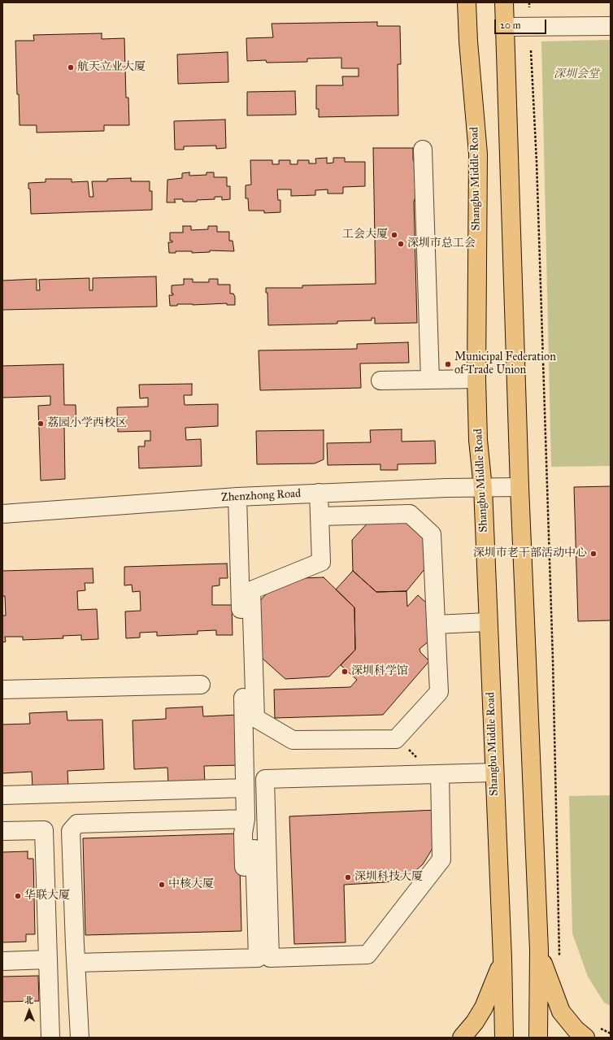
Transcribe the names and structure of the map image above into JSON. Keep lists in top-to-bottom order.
{
  "streets": {
    "main road": ["Shangbu Middle Road"],
    "street": ["Zhenzhong Road"]
  },
  "crossings": [
    ["Shangbu Middle Road", "Zhenzhong Road"]
  ],
  "parks": ["深圳会堂"],
  "places": [
    "航天立业大厦",
    "工会大厦",
    "深圳市总工会",
    "Municipal Federation of Trade Union",
    "荔园小学西校区",
    "深圳市老干部活动中心",
    "深圳科学馆",
    "深圳科技大厦",
    "中核大厦",
    "华联大厦"
  ],
  "scale_bar": "20 m",
  "north": "top"
}
